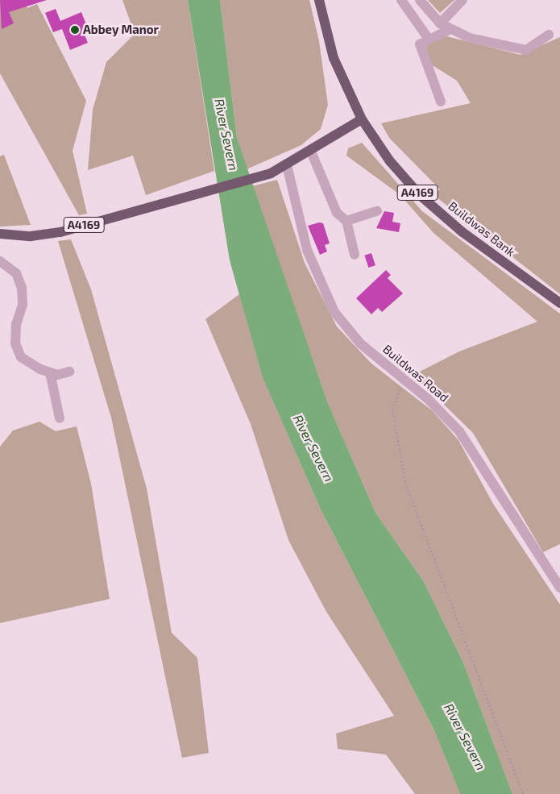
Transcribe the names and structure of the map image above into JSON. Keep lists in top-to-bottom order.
{
  "streets": {
    "main road": ["A4169", "Buildwas Bank"],
    "street": ["Buildwas Road"]
  },
  "crossings": [
    ["A4169", "Buildwas Road"]
  ],
  "water": ["River Severn"],
  "places": ["Abbey Manor"]
}
